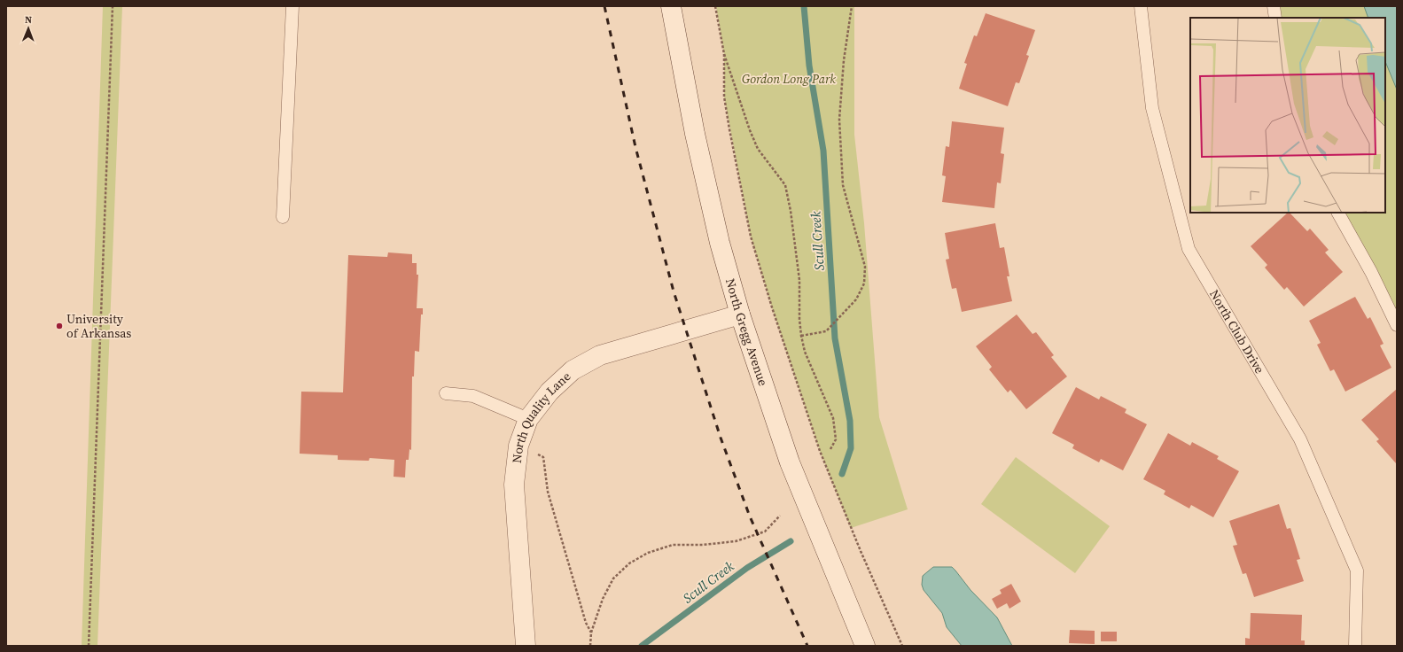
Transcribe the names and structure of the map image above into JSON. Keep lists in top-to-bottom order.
{
  "streets": {
    "main road": ["North Gregg Avenue", "North Quality Lane"],
    "lane": ["North Club Drive"]
  },
  "crossings": [
    ["North Gregg Avenue", "North Quality Lane"]
  ],
  "water": ["Scull Creek"],
  "parks": ["Gordon Long Park"],
  "places": ["University of Arkansas"],
  "north": "top"
}
